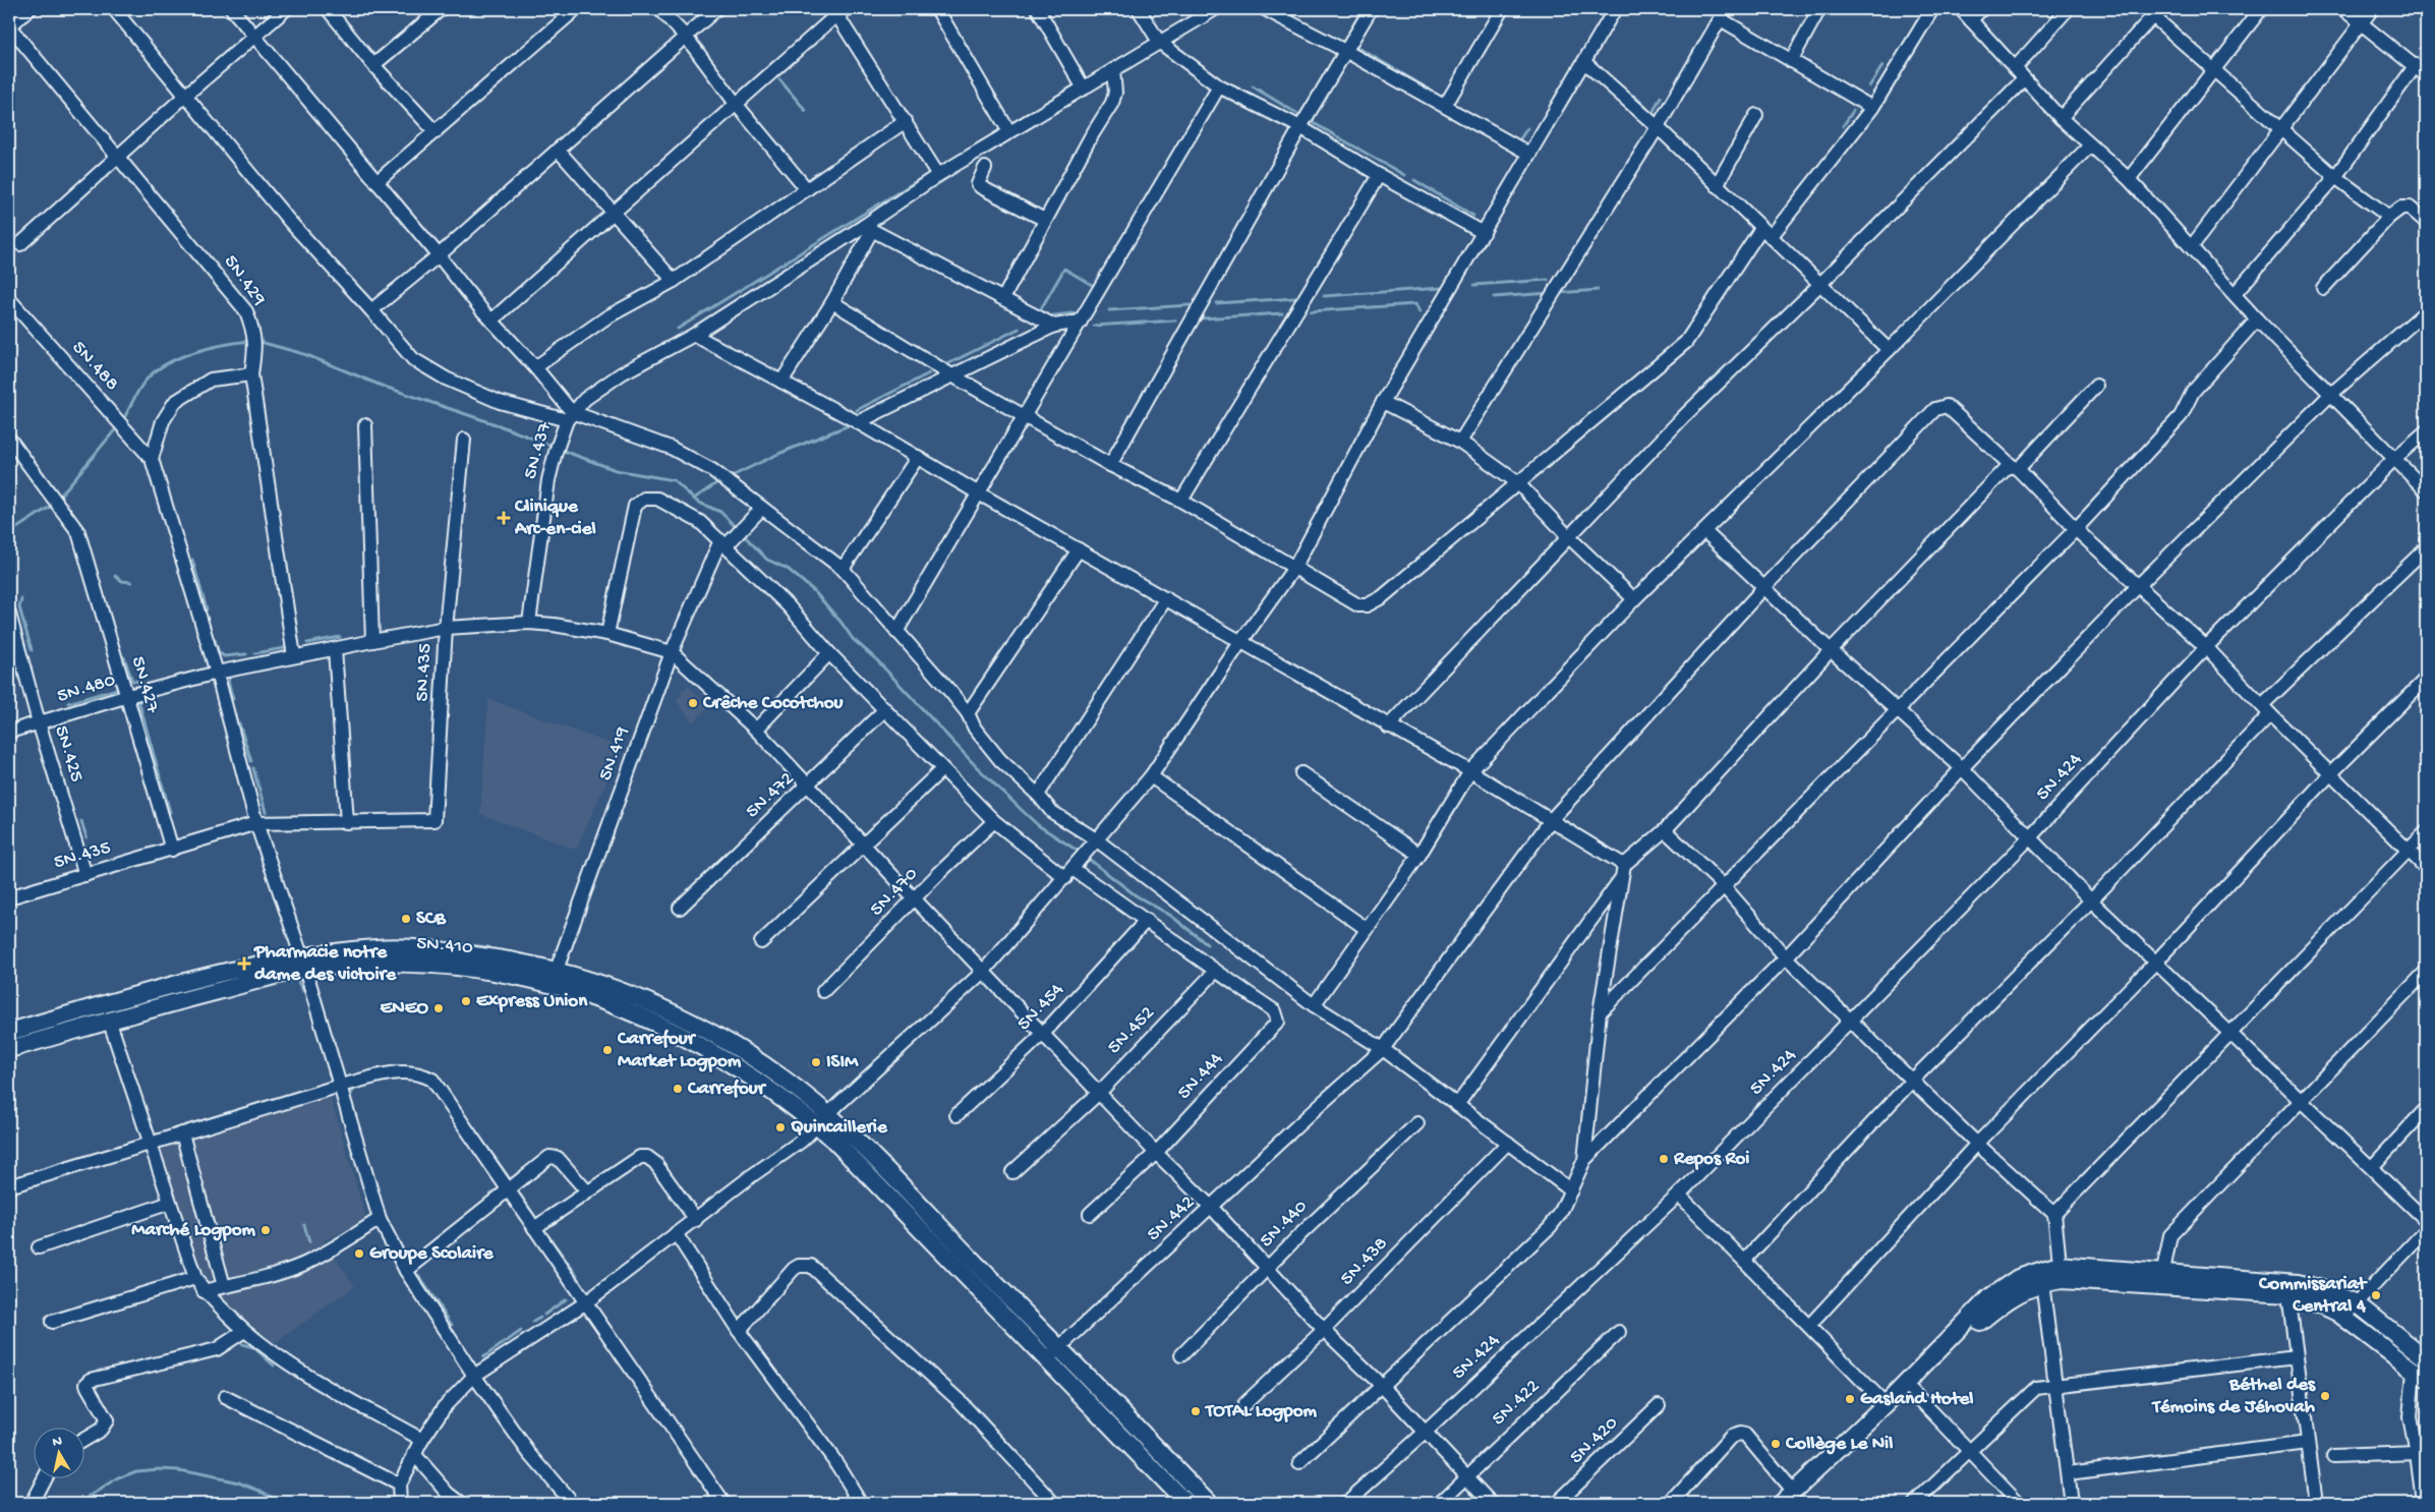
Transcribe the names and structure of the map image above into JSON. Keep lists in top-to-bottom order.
{
  "streets": {
    "main road": ["5N.410"],
    "street": [
      "5N.429",
      "5N.488",
      "5N.437",
      "5N.435",
      "5N.427",
      "5N.480",
      "5N.425",
      "5N.419",
      "5N.424",
      "5N.472",
      "5N.470",
      "5N.454",
      "5N.452",
      "5N.444",
      "5N.442",
      "5N.440",
      "5N.438",
      "5N.422",
      "5N.420"
    ]
  },
  "crossings": [
    ["5N.429", "5N.480"],
    ["5N.437", "5N.480"],
    ["5N.435", "5N.427"],
    ["5N.435", "5N.480"],
    ["5N.435", "5N.425"],
    ["5N.427", "5N.480"],
    ["5N.480", "5N.425"],
    ["5N.480", "5N.419"],
    ["5N.419", "5N.410"],
    ["5N.452", "5N.444"]
  ],
  "places": {
    "health": ["Clinique Arc-en-ciel", "Pharmacie notre dame des victoire"],
    "other": [
      "Crêche Cocotchou",
      "SCB",
      "Express Union",
      "ENEO",
      "Carrefour Market Logpom",
      "ISIM",
      "Carrefour",
      "Quincaillerie",
      "Repos Roi",
      "Marché Logpom",
      "Groupe Scolaire",
      "Commissariat Central 4",
      "Béthel des Témoins de Jéhovah",
      "Gasland Hotel",
      "TOTAL Logpom",
      "Collège Le Nil"
    ]
  },
  "north": "top"
}
